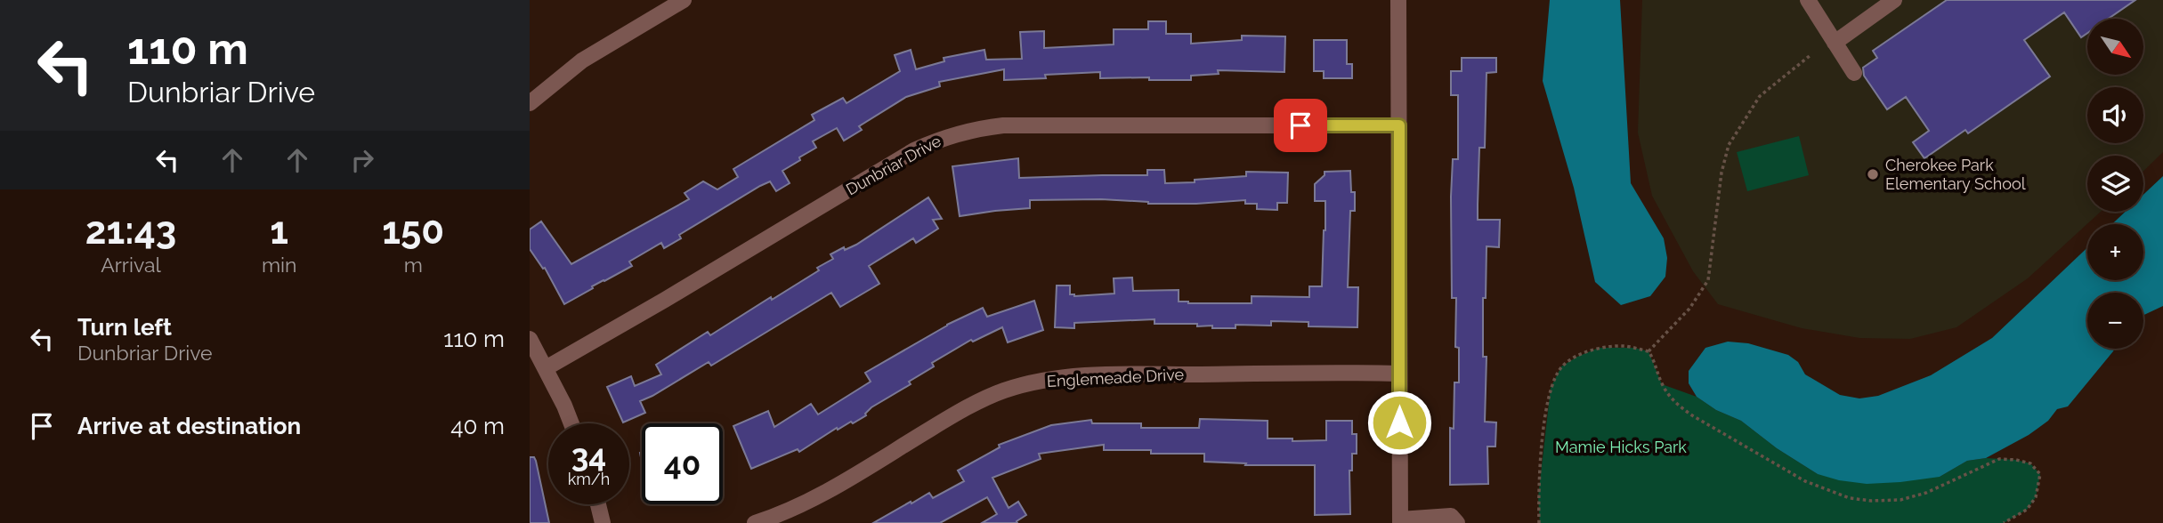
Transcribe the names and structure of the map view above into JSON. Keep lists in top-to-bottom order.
{
  "streets": {
    "street": ["Dunbriar Drive", "Englemeade Drive"]
  },
  "parks": ["Mamie Hicks Park"],
  "places": ["Cherokee Park Elementary School"],
  "north": "bottom right",
  "page": {
    "turn": ["110 m", "Dunbriar Drive"],
    "map_buttons": ["+", "−"],
    "eta": [
      "21:43",
      "Arrival",
      "1",
      "min",
      "150",
      "m"
    ],
    "list": [
      {
        "name": "Turn left",
        "note": "Dunbriar Drive",
        "value": "110 m"
      },
      {
        "name": "Arrive at destination",
        "value": "40 m"
      }
    ],
    "speed": "34 km/h",
    "limit": "40"
  }
}
